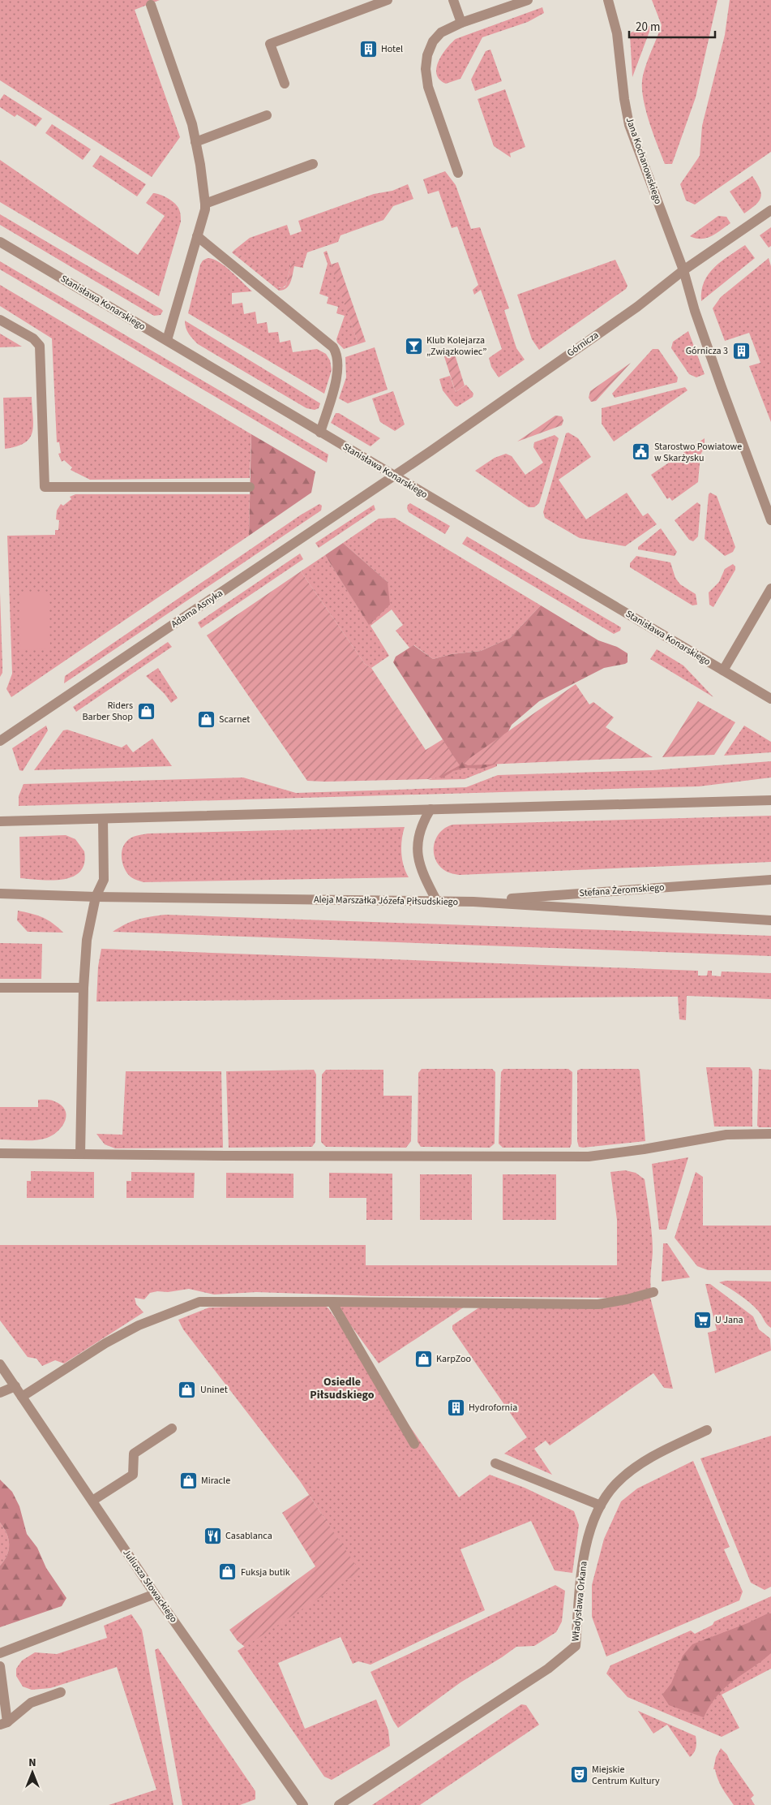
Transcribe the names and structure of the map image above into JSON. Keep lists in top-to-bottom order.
{
  "streets": {
    "street": [
      "Jana Kochanowskiego",
      "Stanisława Konarskiego",
      "Górnicza",
      "Adama Asnyka",
      "Stefana Żeromskiego",
      "Aleja Marszałka Józefa Piłsudskiego",
      "Juliusza Słowackiego",
      "Władysława Orkana"
    ]
  },
  "crossings": [
    ["Jana Kochanowskiego", "Górnicza"],
    ["Stanisława Konarskiego", "Górnicza"],
    ["Stanisława Konarskiego", "Adama Asnyka"],
    ["Górnicza", "Adama Asnyka"],
    ["Stefana Żeromskiego", "Aleja Marszałka Józefa Piłsudskiego"]
  ],
  "districts": ["Osiedle Piłsudskiego"],
  "places": {
    "building": ["Hotel", "Górnicza 3", "Hydrofornia"],
    "bar": ["Klub Kolejarza „Związkowiec”"],
    "public building": ["Starostwo Powiatowe w Skarżysku"],
    "shop": [
      "Riders Barber Shop",
      "Scarnet",
      "KarpZoo",
      "Uninet",
      "Miracle",
      "Fuksja butik"
    ],
    "supermarket": ["U Jana"],
    "restaurant": ["Casablanca"],
    "theatre": ["Miejskie Centrum Kultury"]
  },
  "scale_bar": "20 m",
  "north": "top"
}
